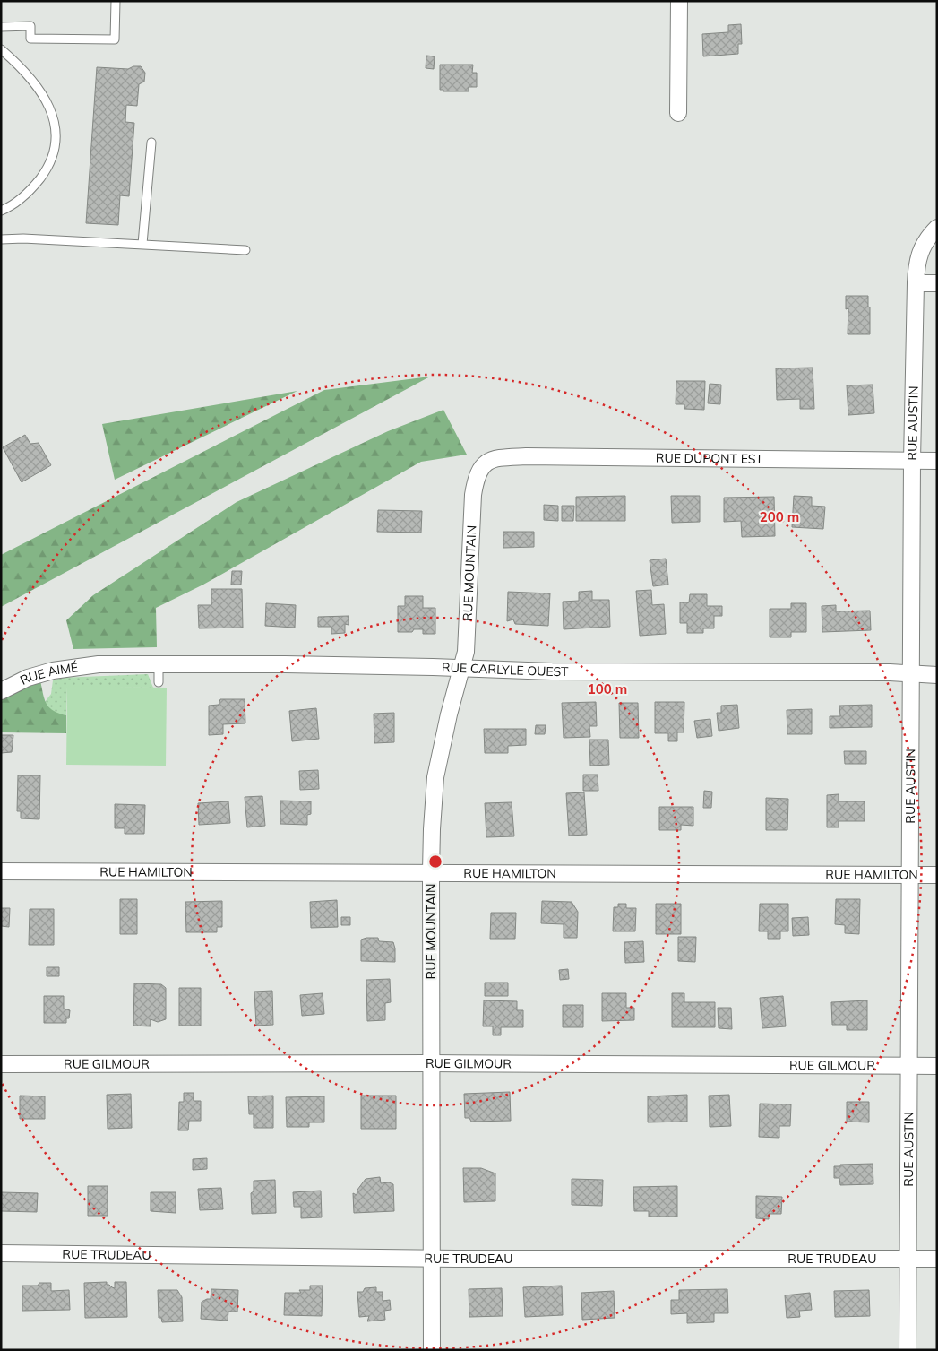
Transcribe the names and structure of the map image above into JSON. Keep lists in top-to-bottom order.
{
  "streets": {
    "street": [
      "RUE AUSTIN",
      "RUE DUPONT EST",
      "RUE MOUNTAIN",
      "RUE CARLYLE OUEST",
      "RUE AIMÉ",
      "RUE HAMILTON",
      "RUE GILMOUR",
      "RUE TRUDEAU"
    ]
  },
  "crossings": [
    ["RUE AUSTIN", "RUE DUPONT EST"],
    ["RUE AUSTIN", "RUE CARLYLE OUEST"],
    ["RUE AUSTIN", "RUE HAMILTON"],
    ["RUE AUSTIN", "RUE GILMOUR"],
    ["RUE AUSTIN", "RUE TRUDEAU"],
    ["RUE DUPONT EST", "RUE MOUNTAIN"],
    ["RUE MOUNTAIN", "RUE CARLYLE OUEST"],
    ["RUE MOUNTAIN", "RUE HAMILTON"],
    ["RUE MOUNTAIN", "RUE GILMOUR"],
    ["RUE MOUNTAIN", "RUE TRUDEAU"],
    ["RUE CARLYLE OUEST", "RUE AIMÉ"]
  ],
  "rings": ["200 m", "100 m"]
}
